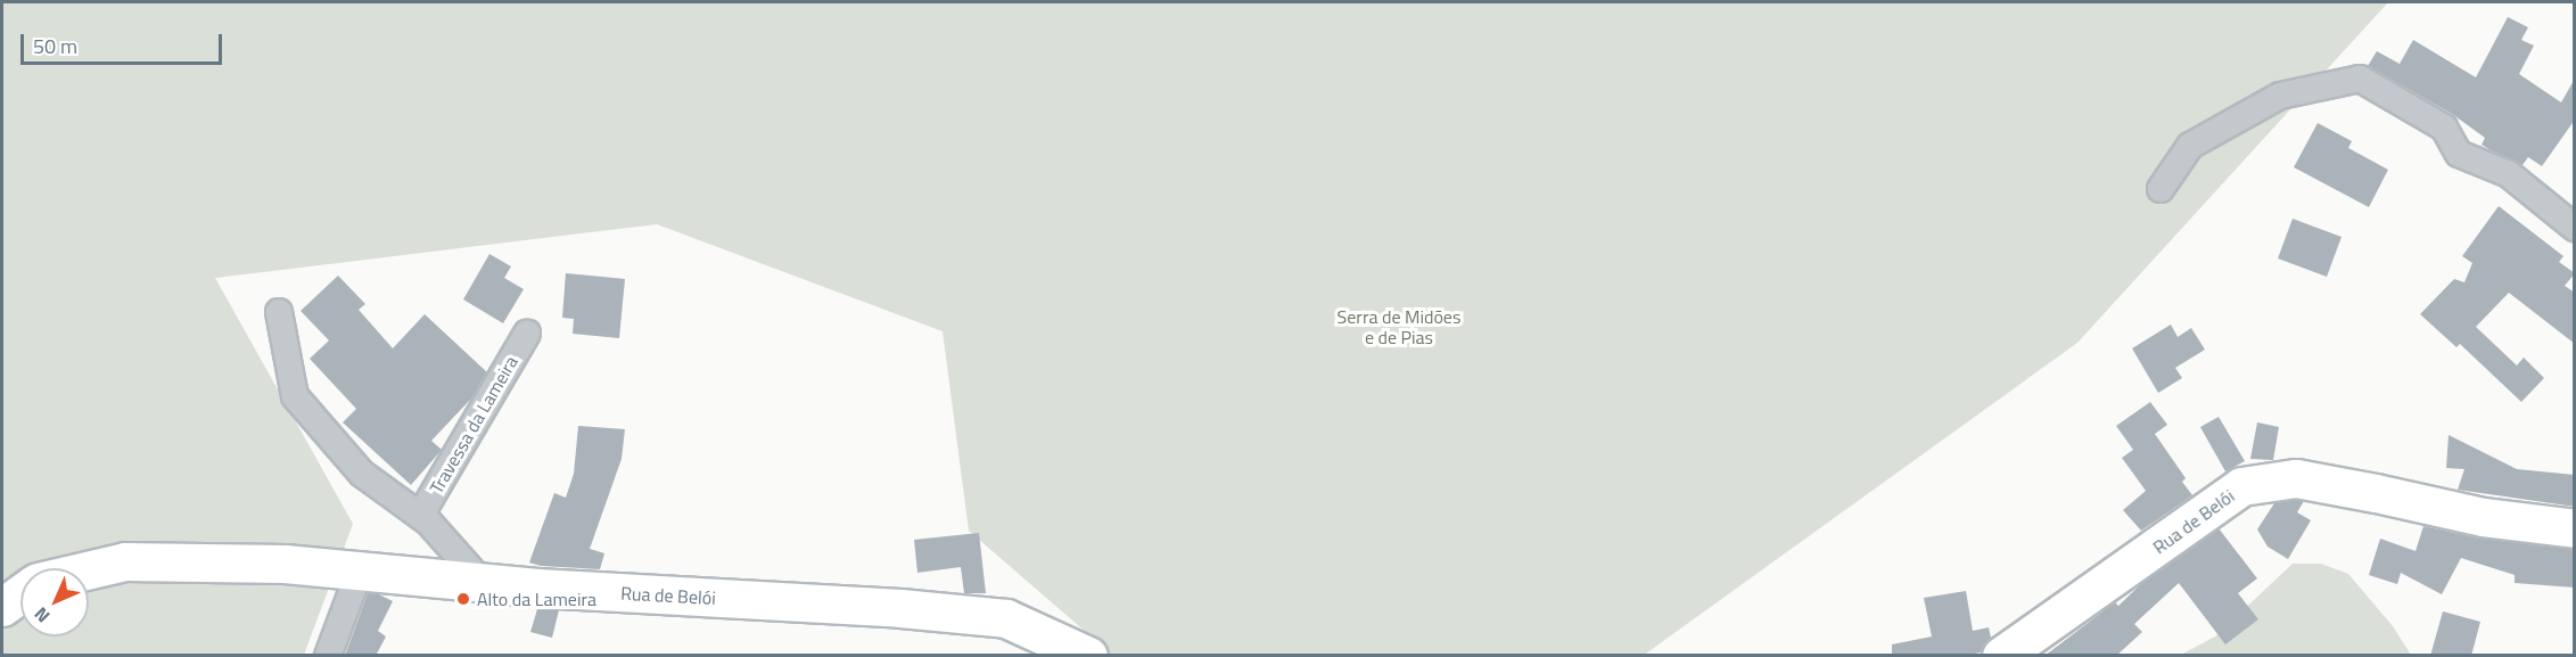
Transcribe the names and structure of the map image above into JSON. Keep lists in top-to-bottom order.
{
  "streets": {
    "street": ["Travessa da Lameira", "Rua de Belói"]
  },
  "parks": ["Serra de Midões e de Pias"],
  "places": ["Alto da Lameira"],
  "scale_bar": "50 m",
  "north": "bottom left"
}
